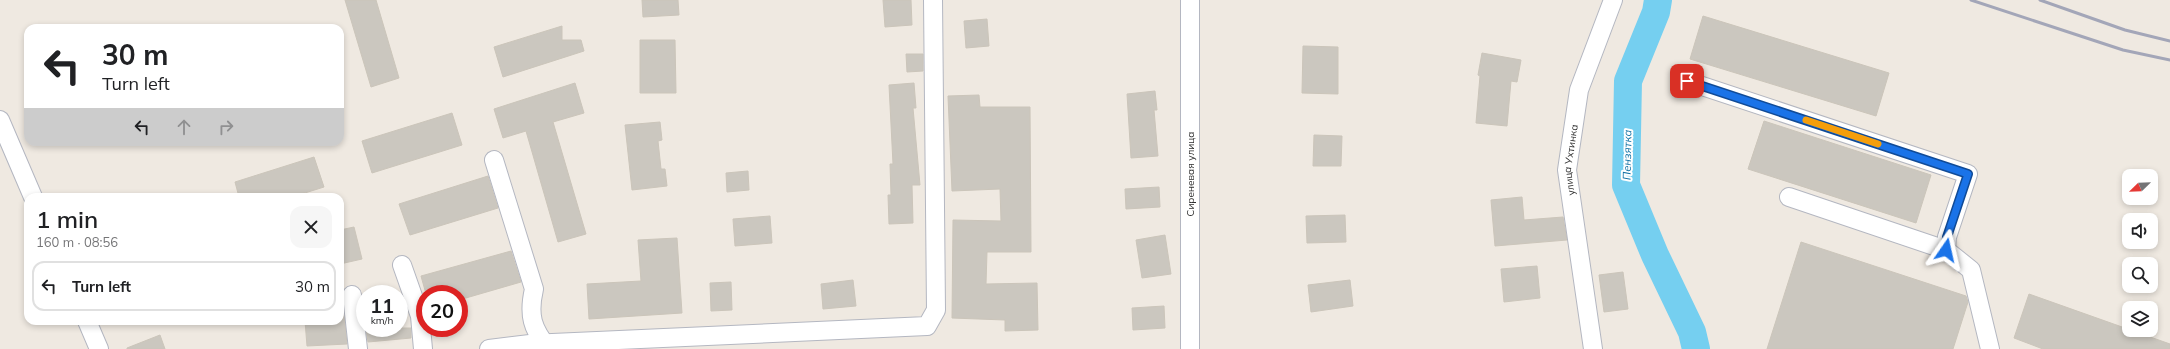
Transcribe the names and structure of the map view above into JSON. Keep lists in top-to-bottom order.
{
  "streets": {
    "street": ["улица Ухтинка", "Сиреневая улица"]
  },
  "water": ["Пензятка"],
  "north": "bottom left",
  "page": {
    "turn": ["30 m", "Turn left"],
    "heading": ["1 min", "160 m · 08:56"],
    "list": [
      {
        "name": "Turn left",
        "value": "30 m"
      }
    ],
    "speed": "11 km/h",
    "limit": "20"
  }
}
